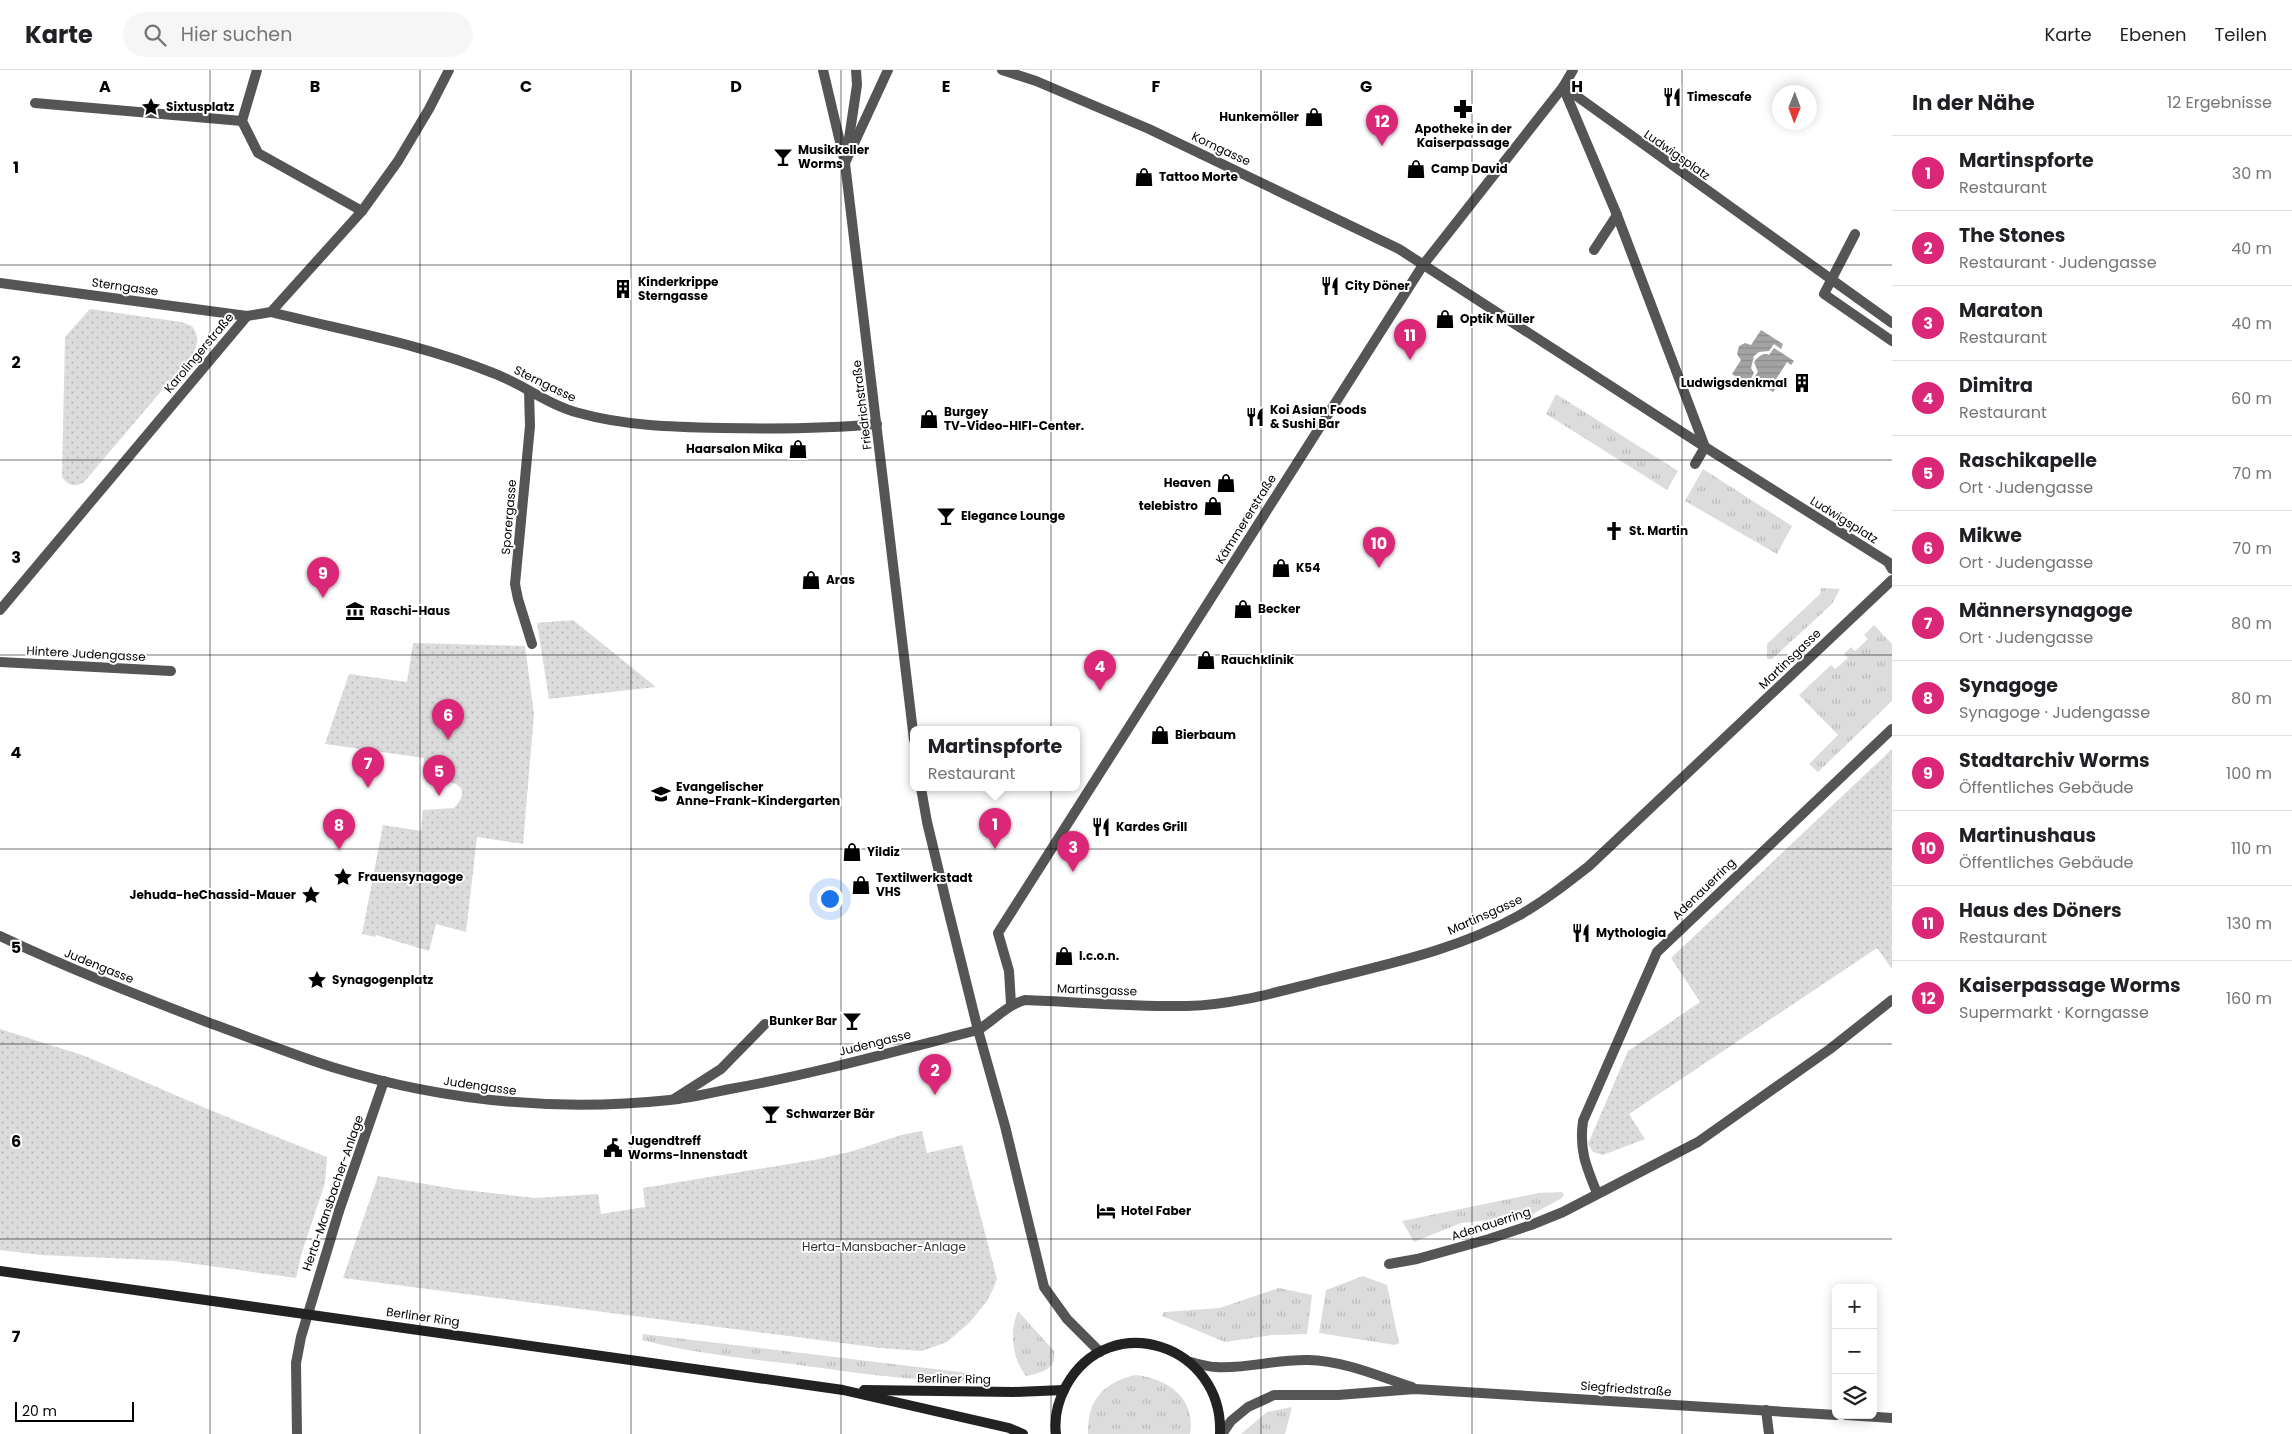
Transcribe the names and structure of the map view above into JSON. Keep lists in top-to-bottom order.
{
  "streets": {
    "main road": ["Berliner Ring"],
    "street": [
      "Korngasse",
      "Ludwigsplatz",
      "Sterngasse",
      "Karolingerstraße",
      "Friedrichstraße",
      "Sporergasse",
      "Kämmererstraße",
      "Hintere Judengasse",
      "Martinsgasse",
      "Adenauerring",
      "Judengasse",
      "Herta-Mansbacher-Anlage",
      "Siegfriedstraße"
    ]
  },
  "crossings": [
    ["Korngasse", "Ludwigsplatz"],
    ["Korngasse", "Kämmererstraße"],
    ["Ludwigsplatz", "Kämmererstraße"],
    ["Sterngasse", "Karolingerstraße"],
    ["Sterngasse", "Friedrichstraße"],
    ["Sterngasse", "Sporergasse"],
    ["Kämmererstraße", "Martinsgasse"],
    ["Judengasse", "Herta-Mansbacher-Anlage"],
    ["Herta-Mansbacher-Anlage", "Berliner Ring"]
  ],
  "parks": ["Herta-Mansbacher-Anlage"],
  "places": {
    "restaurant": [
      "Timescafe",
      "City Döner",
      "Koi Asian Foods & Sushi Bar",
      "Kardes Grill",
      "Mythologia"
    ],
    "place": [
      "Sixtusplatz",
      "Frauensynagoge",
      "Jehuda-heChassid-Mauer",
      "Synagogenplatz"
    ],
    "pharmacy": ["Apotheke in der Kaiserpassage"],
    "shop": [
      "Hunkemöller",
      "Camp David",
      "Tattoo Morte",
      "Optik Müller",
      "Burgey TV-Video-HIFI-Center.",
      "Haarsalon Mika",
      "Heaven",
      "telebistro",
      "K54",
      "Aras",
      "Becker",
      "Rauchklinik",
      "Bierbaum",
      "Yildiz",
      "Textilwerkstadt VHS",
      "I.c.o.n."
    ],
    "bar": [
      "Musikkeller Worms",
      "Elegance Lounge",
      "Bunker Bar",
      "Schwarzer Bär"
    ],
    "building": ["Kinderkrippe Sterngasse", "Ludwigsdenkmal"],
    "church": ["St. Martin"],
    "museum": ["Raschi-Haus"],
    "school or university": ["Evangelischer Anne-Frank-Kindergarten"],
    "public building": ["Jugendtreff Worms-Innenstadt"],
    "hotel": ["Hotel Faber"]
  },
  "scale_bar": "20 m",
  "north": "bottom",
  "page": {
    "header": "Karte",
    "search": "Hier suchen",
    "nav": ["Karte", "Ebenen", "Teilen"],
    "heading": ["In der Nähe", "12 Ergebnisse"],
    "pins": [
      "12",
      "11",
      "10",
      "9",
      "4",
      "6",
      "7",
      "5",
      "1",
      "8",
      "3",
      "2"
    ],
    "list": [
      {
        "mark": "1",
        "name": "Martinspforte",
        "note": "Restaurant",
        "value": "30 m"
      },
      {
        "mark": "2",
        "name": "The Stones",
        "note": "Restaurant · Judengasse",
        "value": "40 m"
      },
      {
        "mark": "3",
        "name": "Maraton",
        "note": "Restaurant",
        "value": "40 m"
      },
      {
        "mark": "4",
        "name": "Dimitra",
        "note": "Restaurant",
        "value": "60 m"
      },
      {
        "mark": "5",
        "name": "Raschikapelle",
        "note": "Ort · Judengasse",
        "value": "70 m"
      },
      {
        "mark": "6",
        "name": "Mikwe",
        "note": "Ort · Judengasse",
        "value": "70 m"
      },
      {
        "mark": "7",
        "name": "Männersynagoge",
        "note": "Ort · Judengasse",
        "value": "80 m"
      },
      {
        "mark": "8",
        "name": "Synagoge",
        "note": "Synagoge · Judengasse",
        "value": "80 m"
      },
      {
        "mark": "9",
        "name": "Stadtarchiv Worms",
        "note": "Öffentliches Gebäude",
        "value": "100 m"
      },
      {
        "mark": "10",
        "name": "Martinushaus",
        "note": "Öffentliches Gebäude",
        "value": "110 m"
      },
      {
        "mark": "11",
        "name": "Haus des Döners",
        "note": "Restaurant",
        "value": "130 m"
      },
      {
        "mark": "12",
        "name": "Kaiserpassage Worms",
        "note": "Supermarkt · Korngasse",
        "value": "160 m"
      }
    ],
    "popup": ["Martinspforte", "Restaurant"],
    "map_buttons": ["+", "−"],
    "scale": "20 m"
  },
  "grid": {
    "columns": [
      "A",
      "B",
      "C",
      "D",
      "E",
      "F",
      "G",
      "H"
    ],
    "rows": [
      "1",
      "2",
      "3",
      "4",
      "5",
      "6",
      "7"
    ]
  }
}
